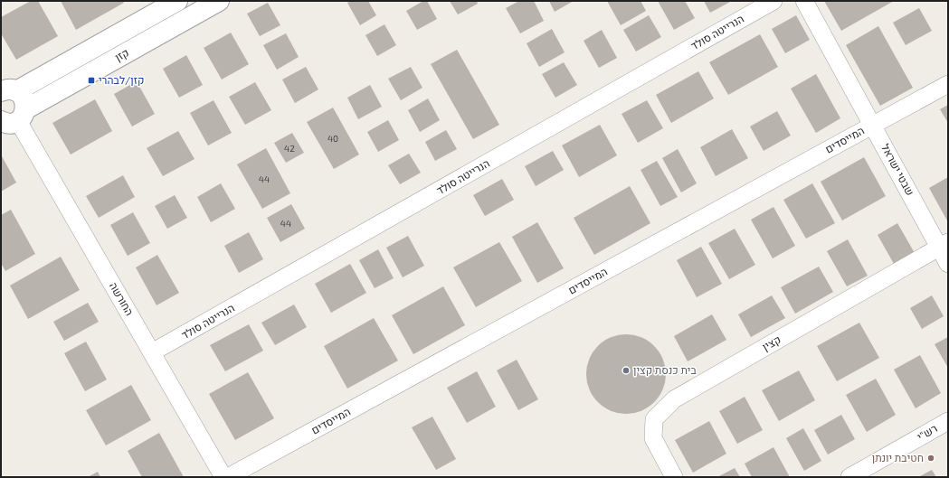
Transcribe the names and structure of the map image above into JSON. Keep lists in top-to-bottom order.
{
  "streets": {
    "street": [
      "הנרייטה סולד",
      "קזן",
      "המייסדים",
      "שבטי ישראל",
      "החורשה",
      "קצין",
      "רש\"י"
    ]
  },
  "crossings": [
    ["הנרייטה סולד", "החורשה"],
    ["קזן", "החורשה"],
    ["המייסדים", "שבטי ישראל"],
    ["שבטי ישראל", "קצין"]
  ],
  "places": {
    "transit": ["קזן/לבהרי"],
    "other": ["בית כנסת קצין", "חטיבת יונתן"]
  },
  "house_numbers": [
    "40",
    "42",
    "44",
    "44"
  ]
}
